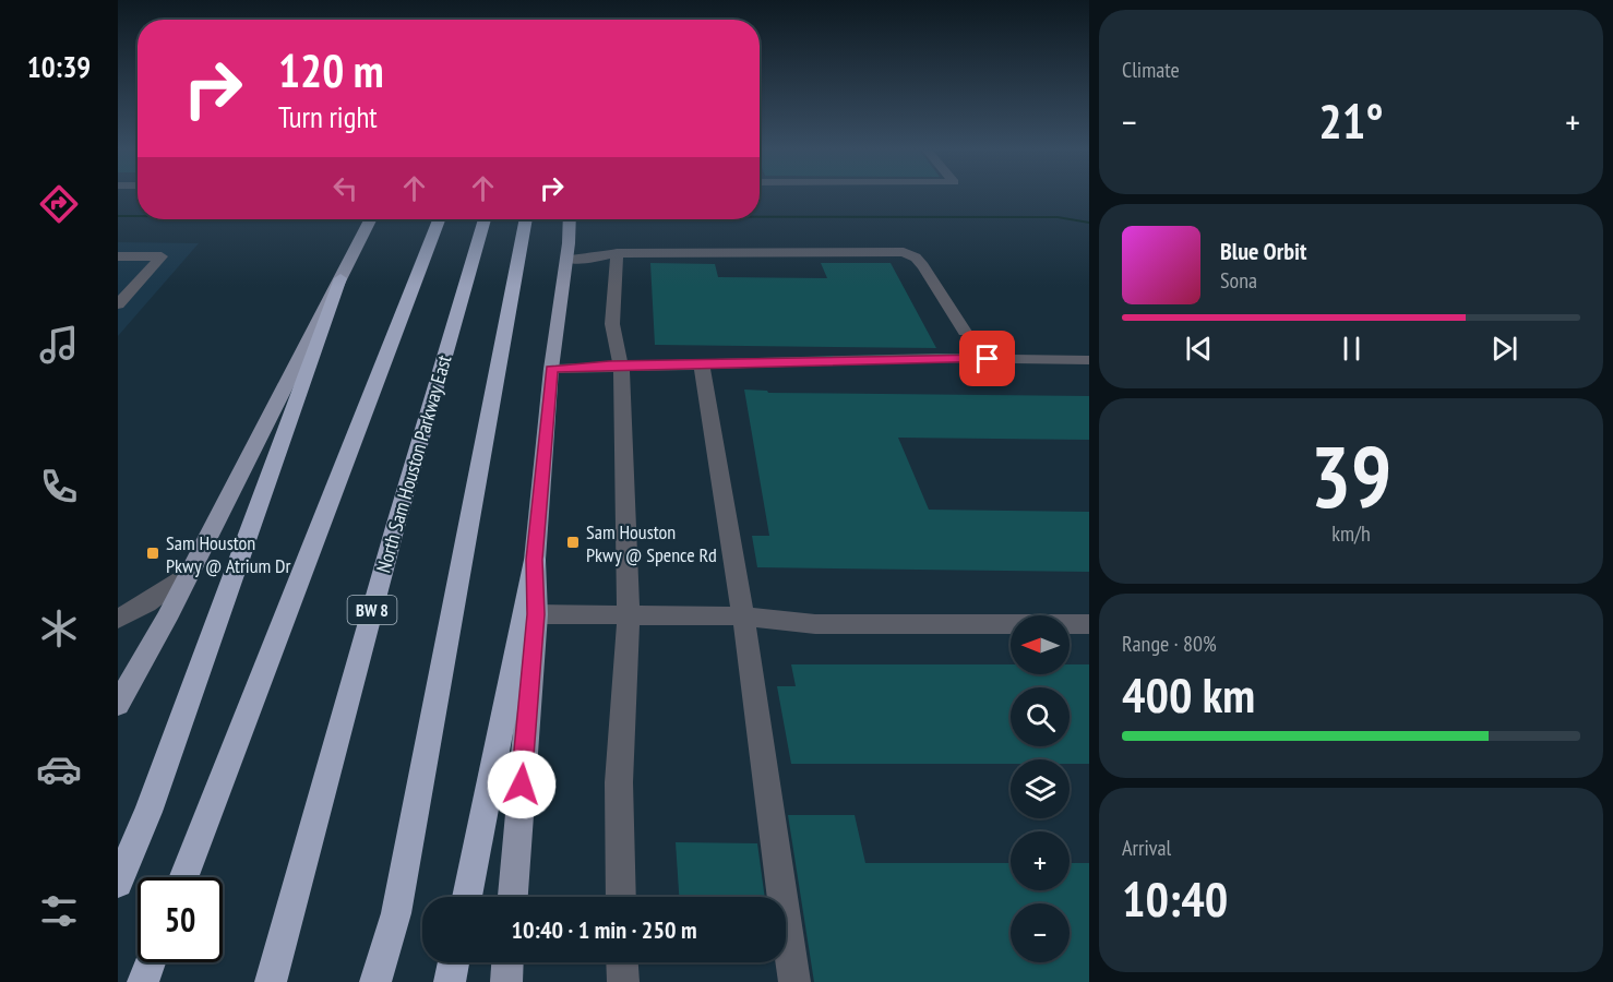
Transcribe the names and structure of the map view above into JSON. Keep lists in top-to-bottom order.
{
  "streets": {
    "highway": ["North Sam Houston Parkway East", "BW 8"]
  },
  "places": {
    "transit": ["Sam Houston Pkwy @ Spence Rd", "Sam Houston Pkwy @ Atrium Dr"]
  },
  "north": "left",
  "page": {
    "tabs": "10:39",
    "tile": [
      "Climate",
      ["39", "km/h"],
      ["Range · 80%", "400 km"],
      ["Arrival", "10:40"]
    ],
    "turn": ["120 m", "Turn right"],
    "heat": ["−", "21°", "+"],
    "song": ["Blue Orbit", "Sona"],
    "map_buttons": ["+", "−"],
    "limit": "50",
    "trip": "10:40 · 1 min · 250 m"
  }
}
